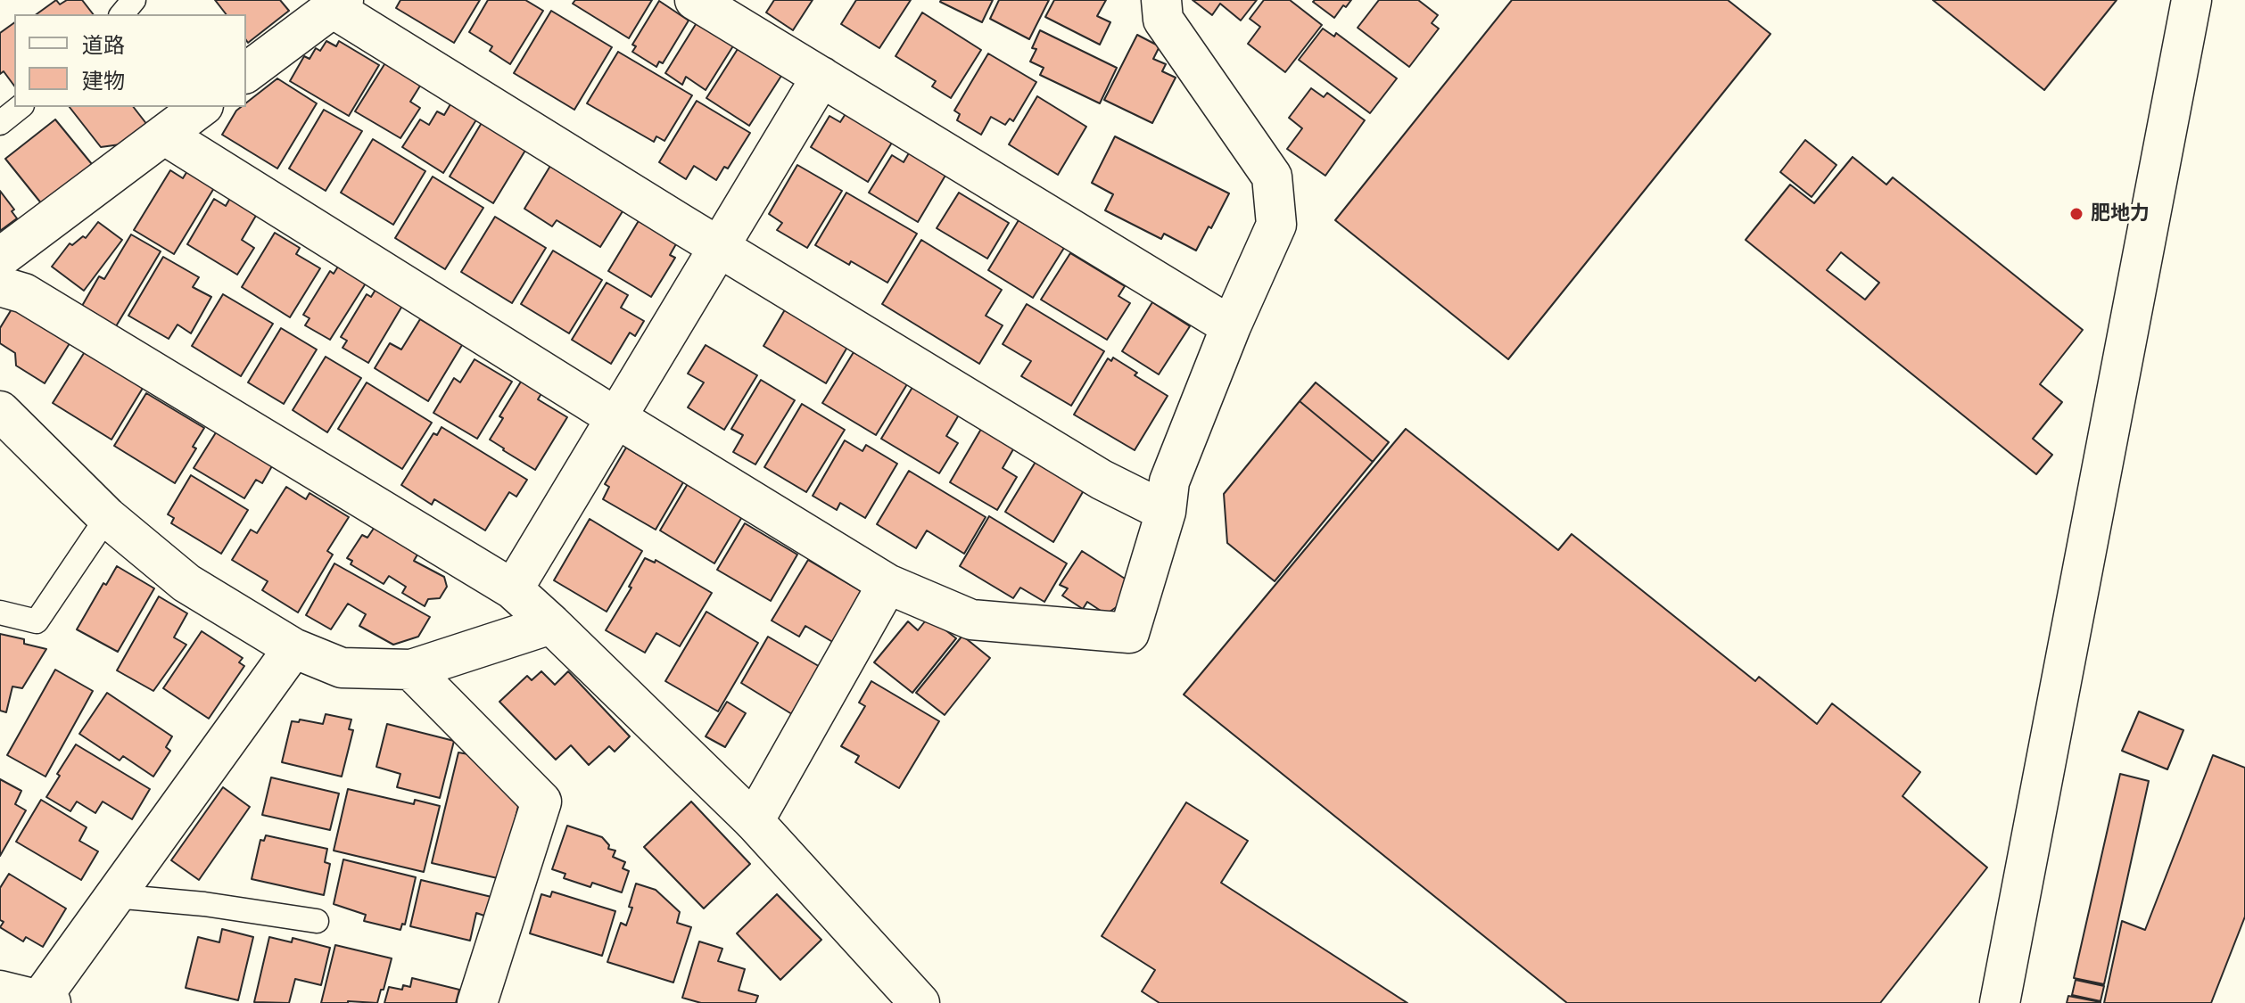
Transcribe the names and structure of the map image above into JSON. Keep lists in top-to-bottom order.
{
  "places": ["肥地力"],
  "legend": ["道路", "建物"]
}
